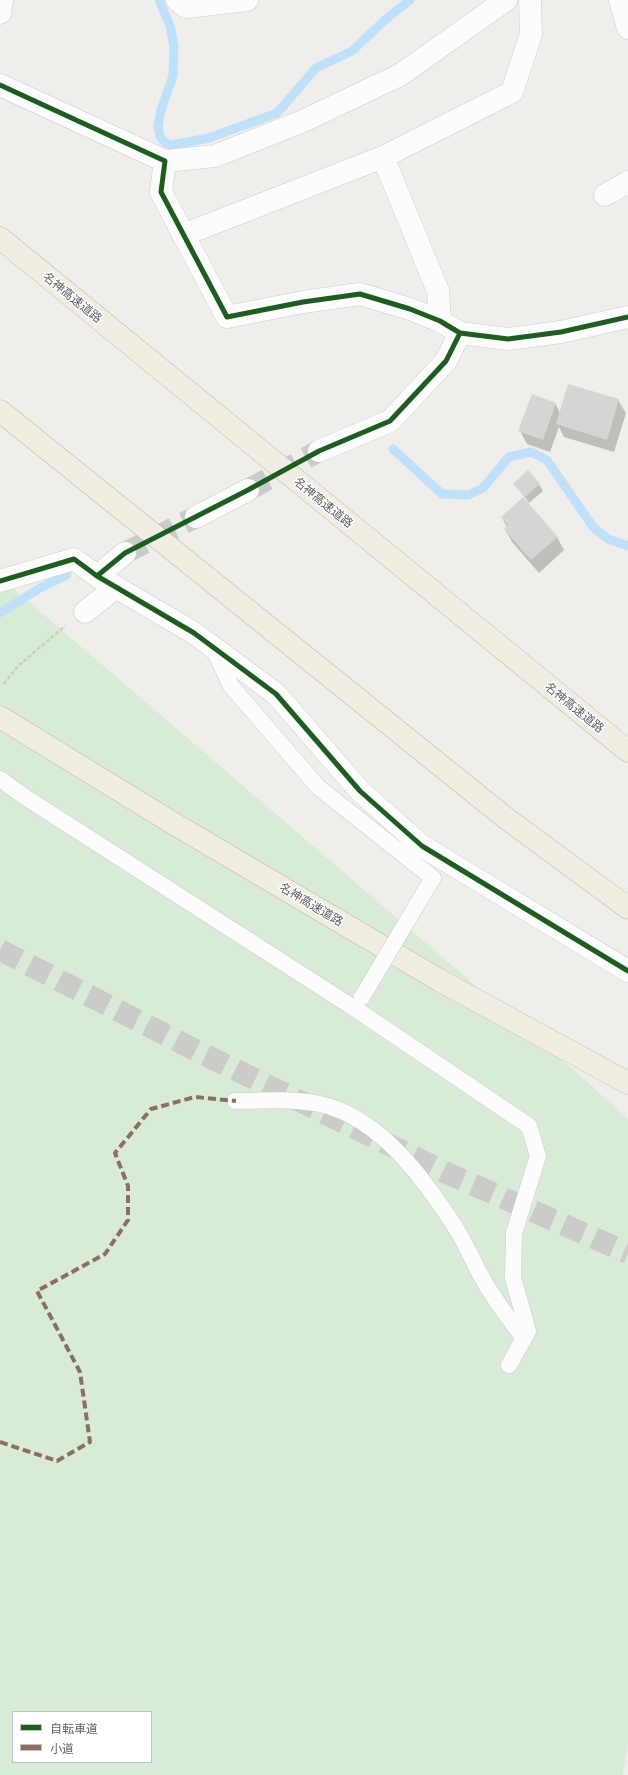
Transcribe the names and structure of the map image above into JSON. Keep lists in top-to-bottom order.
{
  "streets": {
    "highway": ["名神高速道路"]
  },
  "legend": ["自転車道", "小道"]
}
